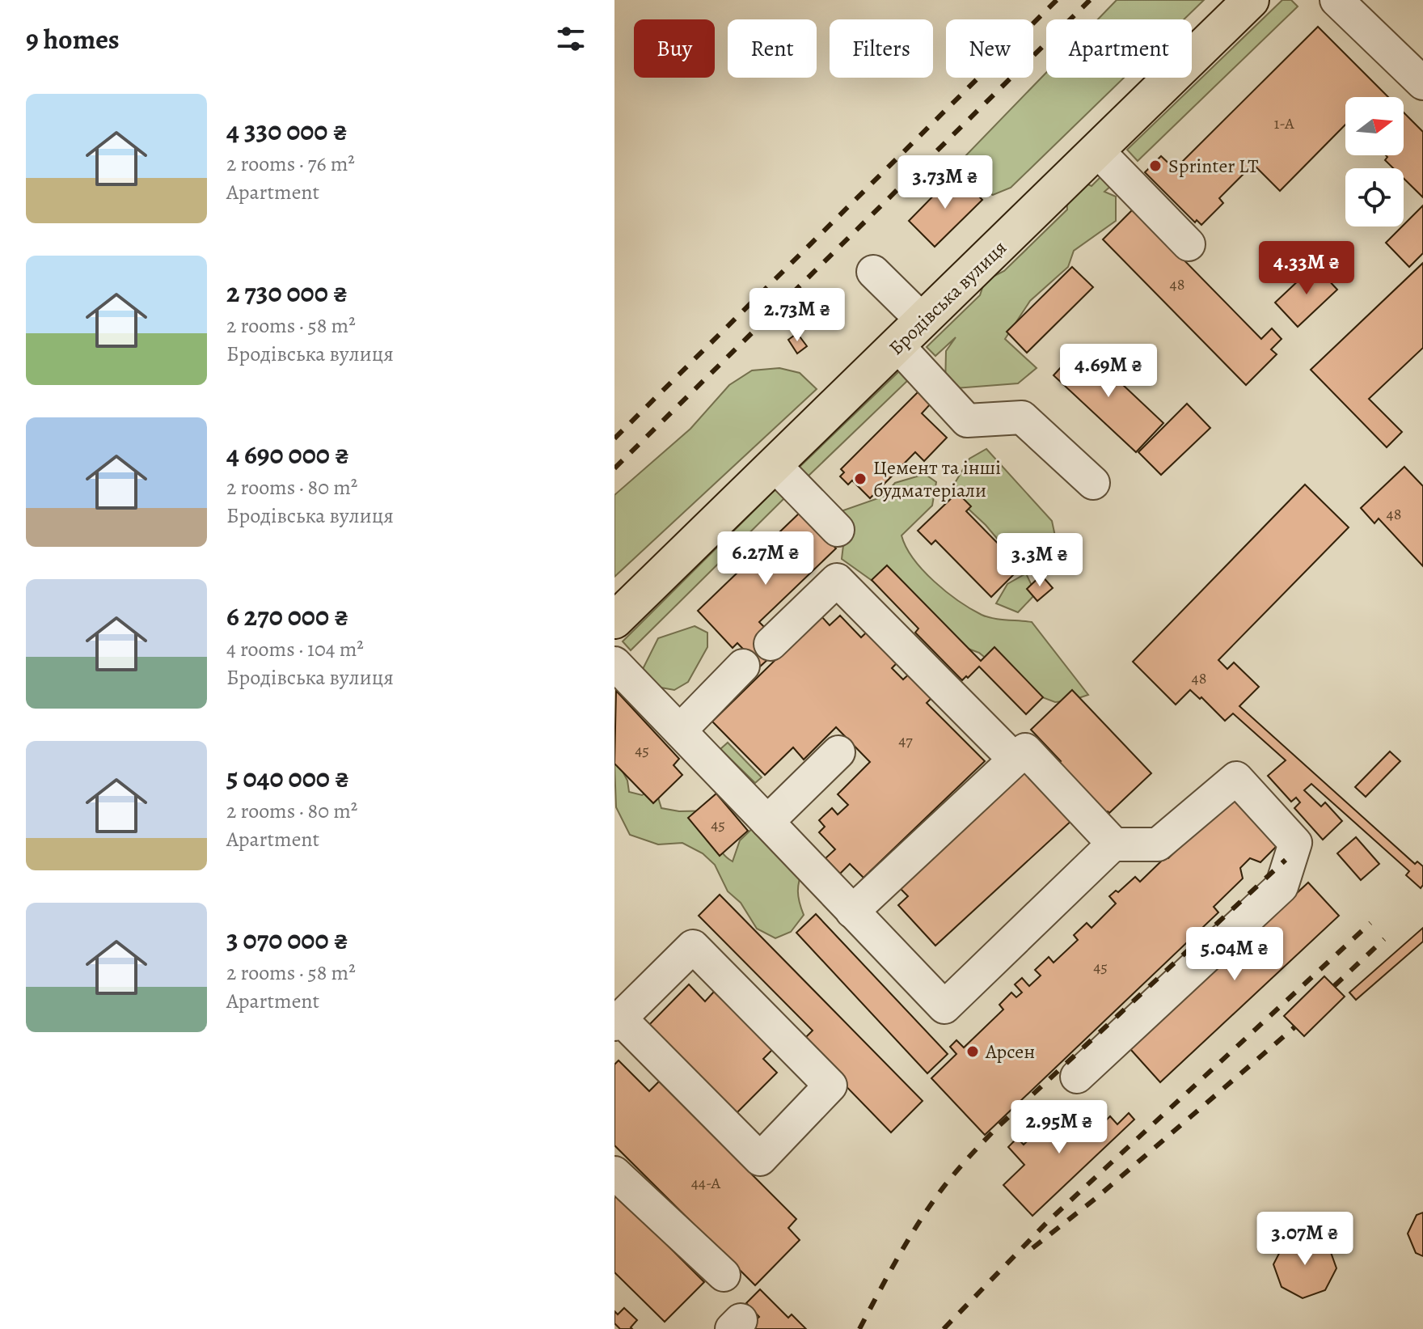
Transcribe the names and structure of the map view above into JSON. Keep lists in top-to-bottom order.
{
  "streets": {
    "main road": ["Бродівська вулиця"]
  },
  "places": ["Sprinter LT", "Цемент та інші будматеріали", "Арсен"],
  "house_numbers": [
    "1-А",
    "48",
    "48",
    "48",
    "47",
    "45",
    "45",
    "45",
    "44-А"
  ],
  "north": "right",
  "page": {
    "heading": "9 homes",
    "chip": [
      "Buy",
      "Rent",
      "Filters",
      "New",
      "Apartment"
    ],
    "list": [
      {
        "name": "4 330 000 ₴",
        "note": "2 rooms · 76 m² · Apartment"
      },
      {
        "name": "2 730 000 ₴",
        "note": "2 rooms · 58 m² · Бродівська вулиця"
      },
      {
        "name": "4 690 000 ₴",
        "note": "2 rooms · 80 m² · Бродівська вулиця"
      },
      {
        "name": "6 270 000 ₴",
        "note": "4 rooms · 104 m² · Бродівська вулиця"
      },
      {
        "name": "5 040 000 ₴",
        "note": "2 rooms · 80 m² · Apartment"
      },
      {
        "name": "3 070 000 ₴",
        "note": "2 rooms · 58 m² · Apartment"
      }
    ],
    "price": [
      "3.73M ₴",
      "4.33M ₴",
      "2.73M ₴",
      "4.69M ₴",
      "6.27M ₴",
      "3.3M ₴",
      "5.04M ₴",
      "2.95M ₴",
      "3.07M ₴"
    ]
  }
}
